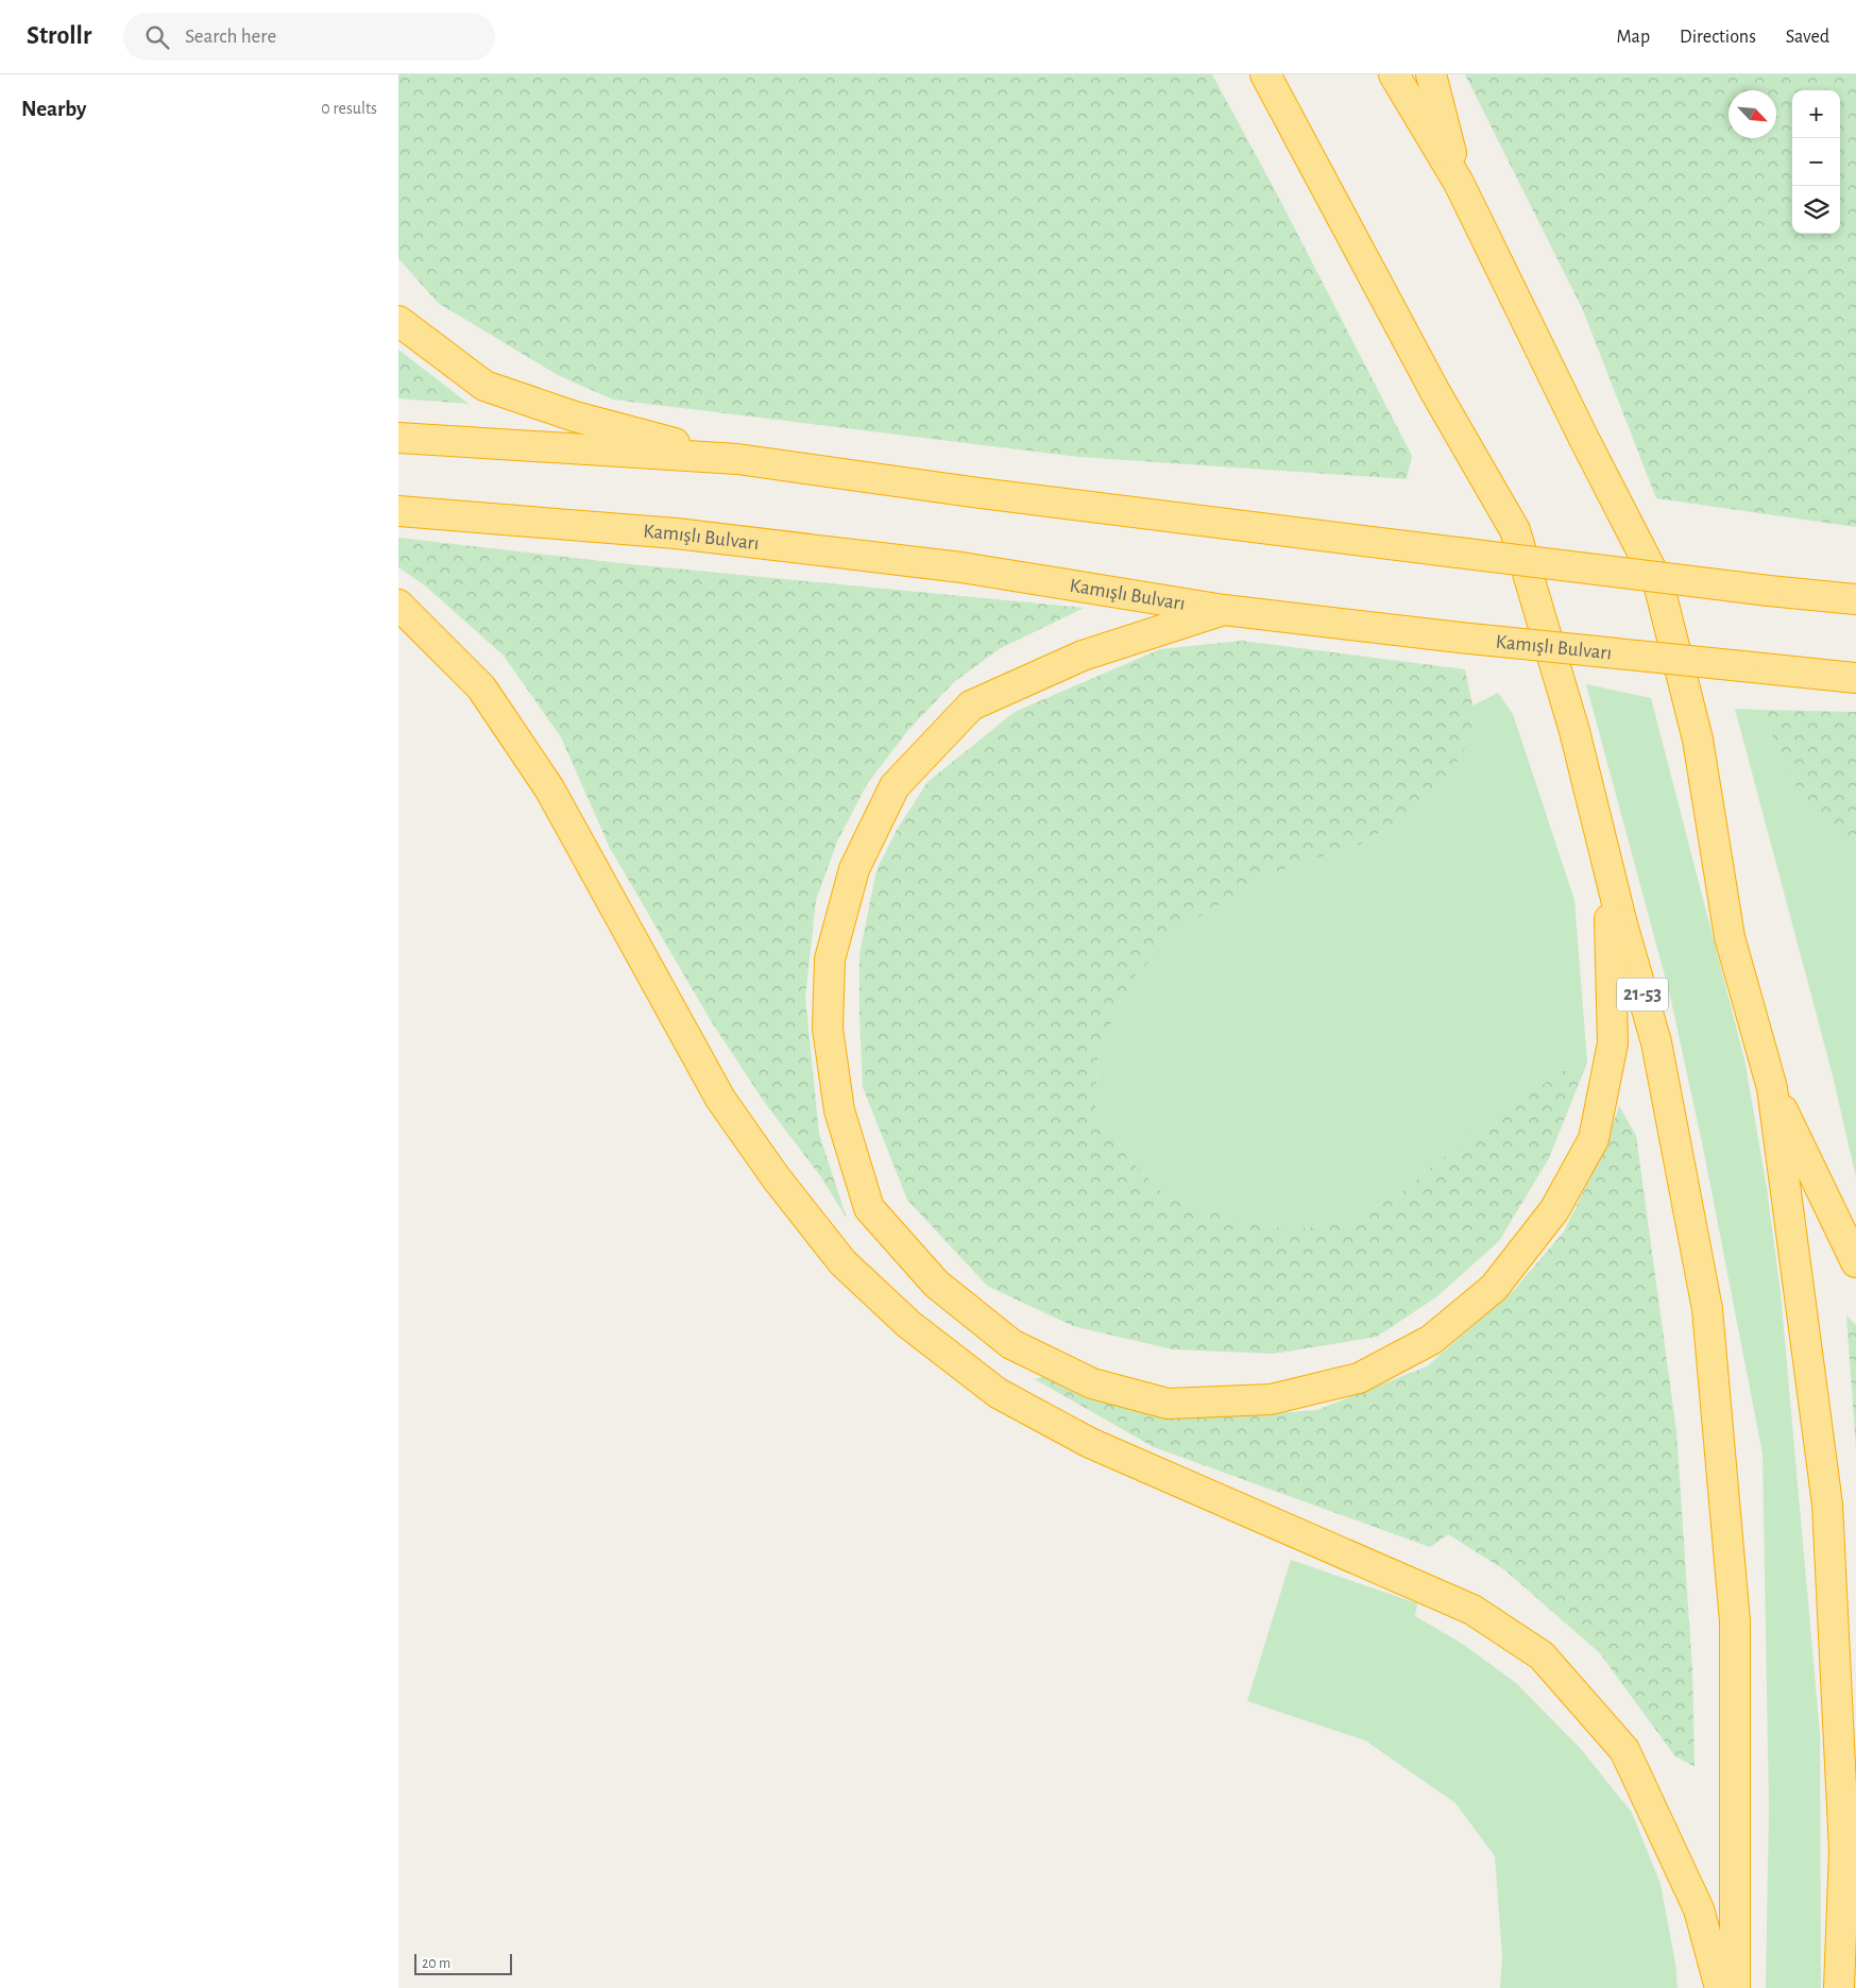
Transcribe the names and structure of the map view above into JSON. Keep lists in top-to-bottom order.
{
  "streets": {
    "highway": ["Kamışlı Bulvarı", "21-53"]
  },
  "scale_bar": "20 m",
  "north": "bottom right",
  "page": {
    "header": "Strollr",
    "search": "Search here",
    "nav": ["Map", "Directions", "Saved"],
    "heading": ["Nearby", "0 results"],
    "map_buttons": ["+", "−"],
    "scale": "20 m"
  }
}
